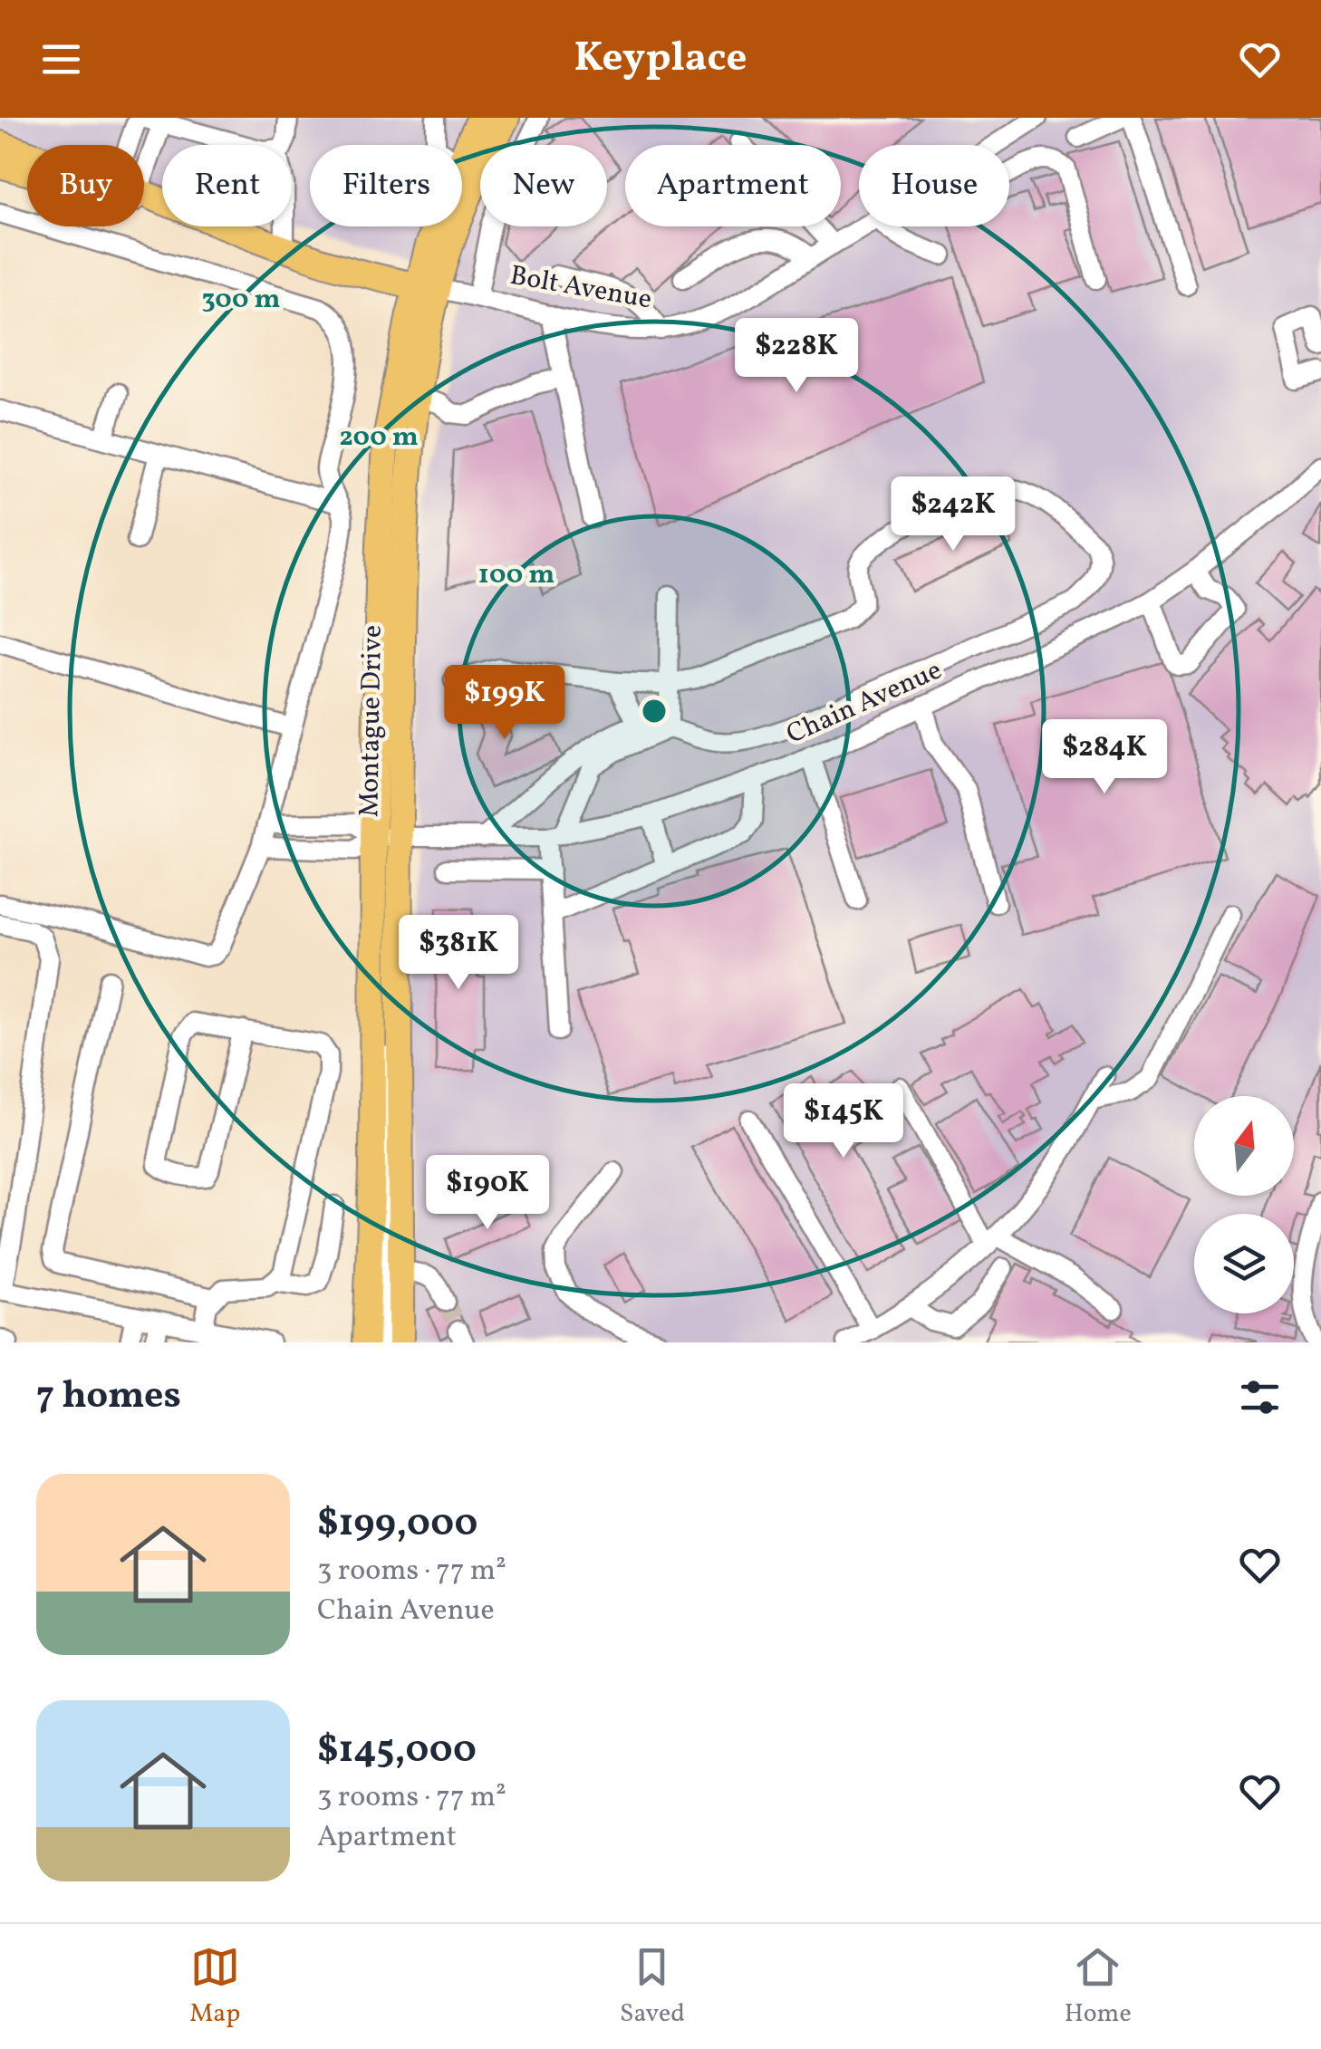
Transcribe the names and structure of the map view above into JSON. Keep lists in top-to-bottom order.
{
  "streets": {
    "main road": ["Montague Drive"],
    "street": ["Bolt Avenue", "Chain Avenue"]
  },
  "crossings": [
    ["Bolt Avenue", "Montague Drive"],
    ["Chain Avenue", "Montague Drive"]
  ],
  "north": "top",
  "page": {
    "header": "Keyplace",
    "chip": [
      "Buy",
      "Rent",
      "Filters",
      "New",
      "Apartment",
      "House"
    ],
    "price": [
      "$228K",
      "$242K",
      "$199K",
      "$284K",
      "$381K",
      "$145K",
      "$190K"
    ],
    "heading": "7 homes",
    "list": [
      {
        "name": "$199,000",
        "note": "3 rooms · 77 m² · Chain Avenue"
      },
      {
        "name": "$145,000",
        "note": "3 rooms · 77 m² · Apartment"
      }
    ],
    "tabs": ["Map", "Saved", "Home"]
  },
  "rings": ["300 m", "200 m", "100 m"]
}
